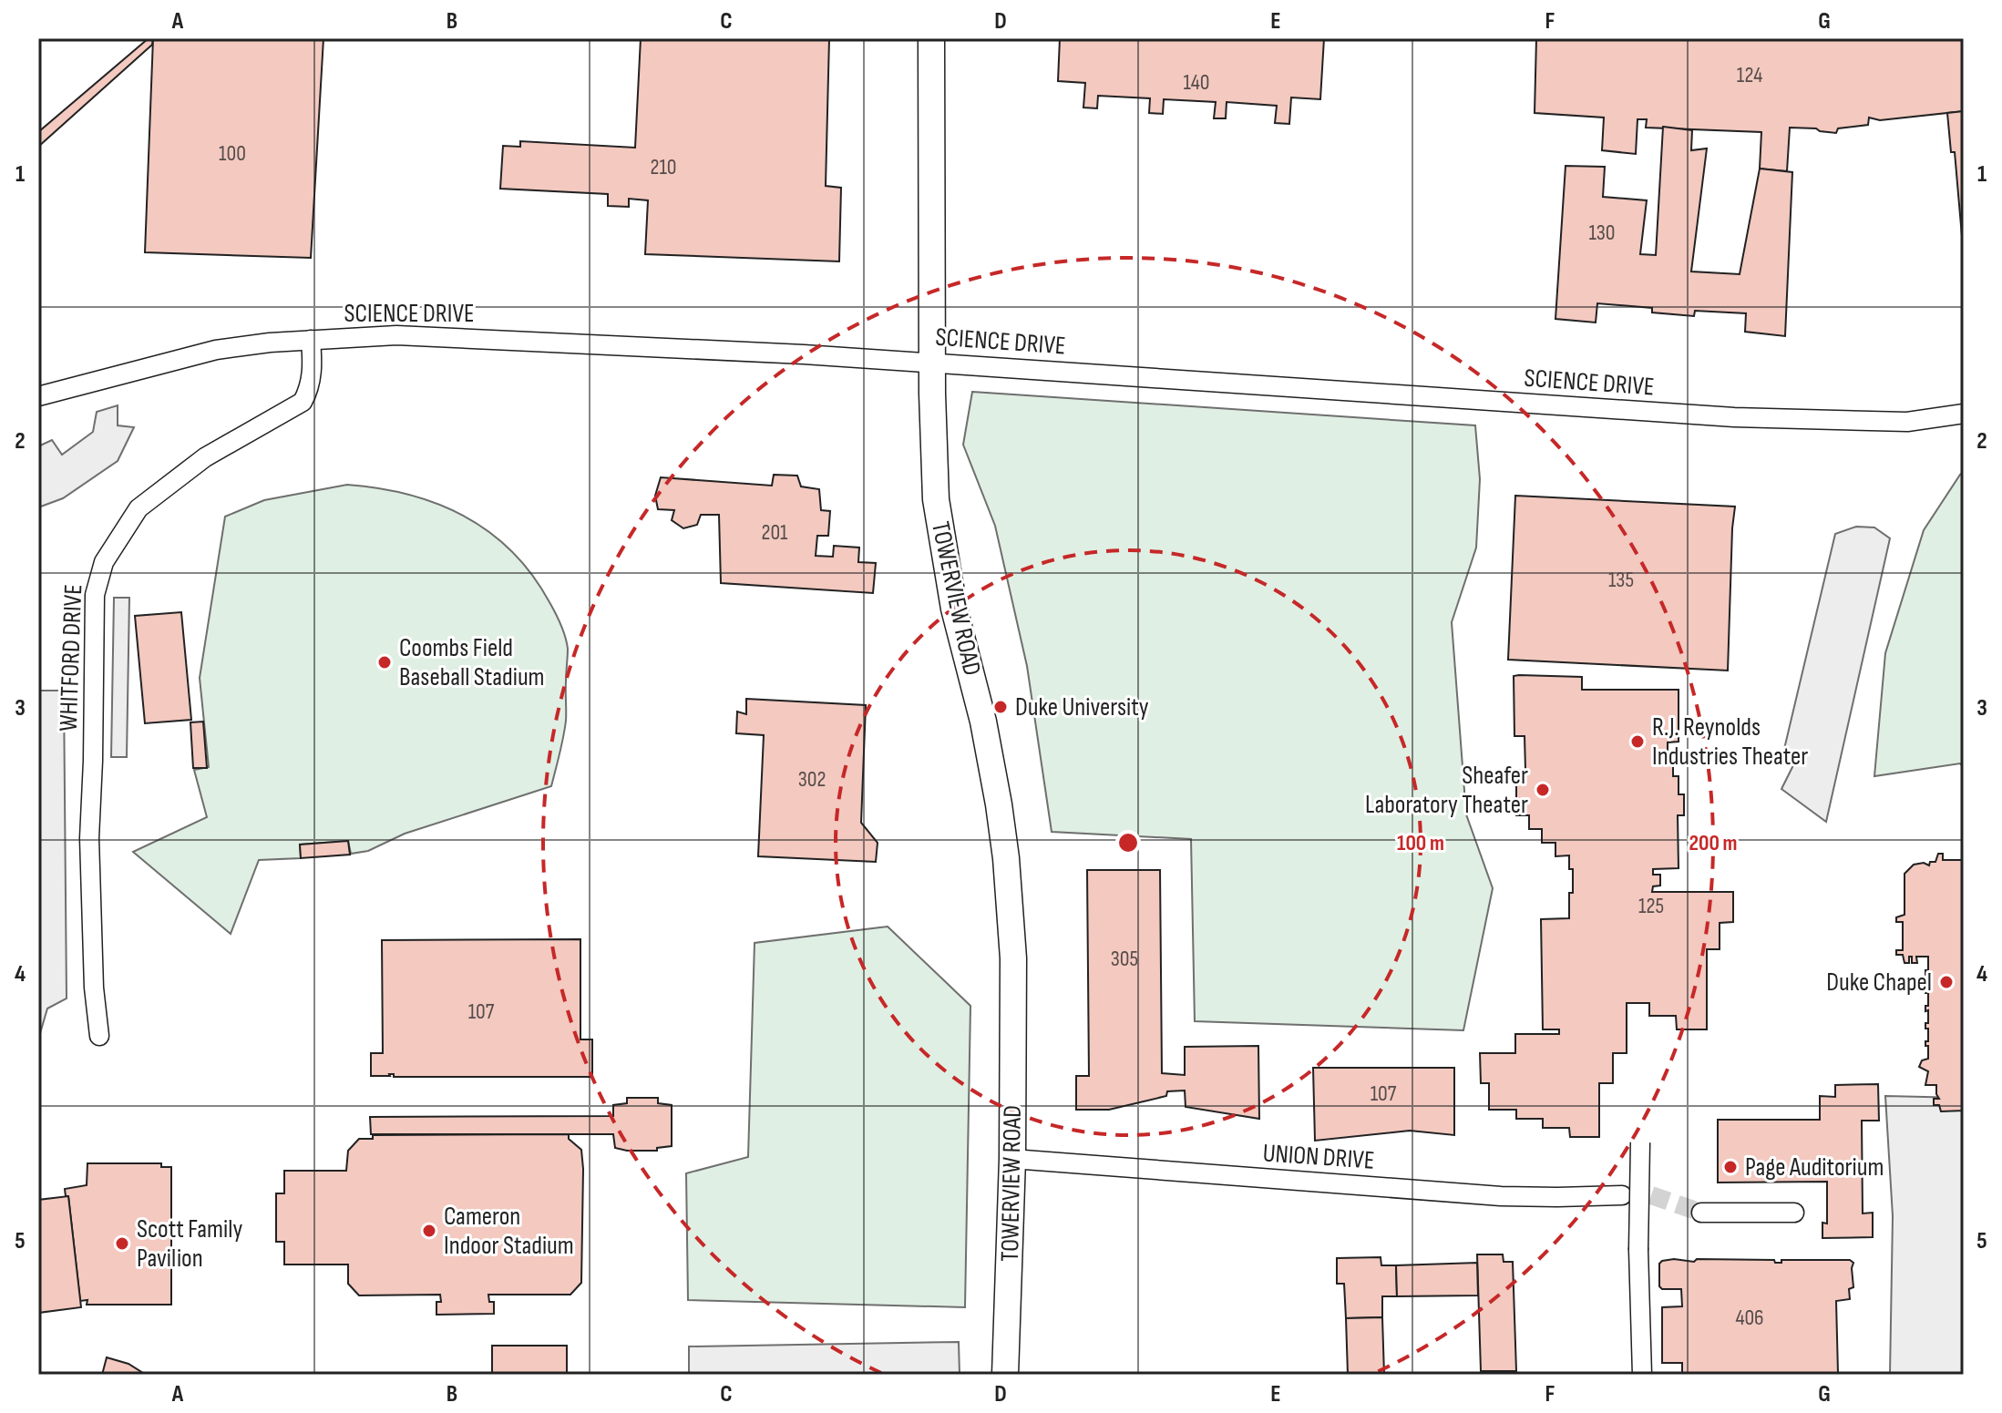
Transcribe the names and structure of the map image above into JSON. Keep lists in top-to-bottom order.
{
  "streets": {
    "street": [
      "SCIENCE DRIVE",
      "TOWERVIEW ROAD",
      "WHITFORD DRIVE",
      "UNION DRIVE"
    ]
  },
  "crossings": [
    ["SCIENCE DRIVE", "TOWERVIEW ROAD"],
    ["SCIENCE DRIVE", "WHITFORD DRIVE"],
    ["TOWERVIEW ROAD", "UNION DRIVE"]
  ],
  "places": [
    "Coombs Field Baseball Stadium",
    "Duke University",
    "R.J. Reynolds Industries Theater",
    "Sheafer Laboratory Theater",
    "Duke Chapel",
    "Page Auditorium",
    "Cameron Indoor Stadium",
    "Scott Family Pavilion"
  ],
  "house_numbers": [
    "124",
    "140",
    "100",
    "210",
    "130",
    "201",
    "135",
    "302",
    "125",
    "305",
    "107",
    "107",
    "406"
  ],
  "grid": {
    "columns": [
      "A",
      "B",
      "C",
      "D",
      "E",
      "F",
      "G"
    ],
    "rows": [
      "1",
      "2",
      "3",
      "4",
      "5"
    ]
  },
  "rings": ["100 m", "200 m"]
}
